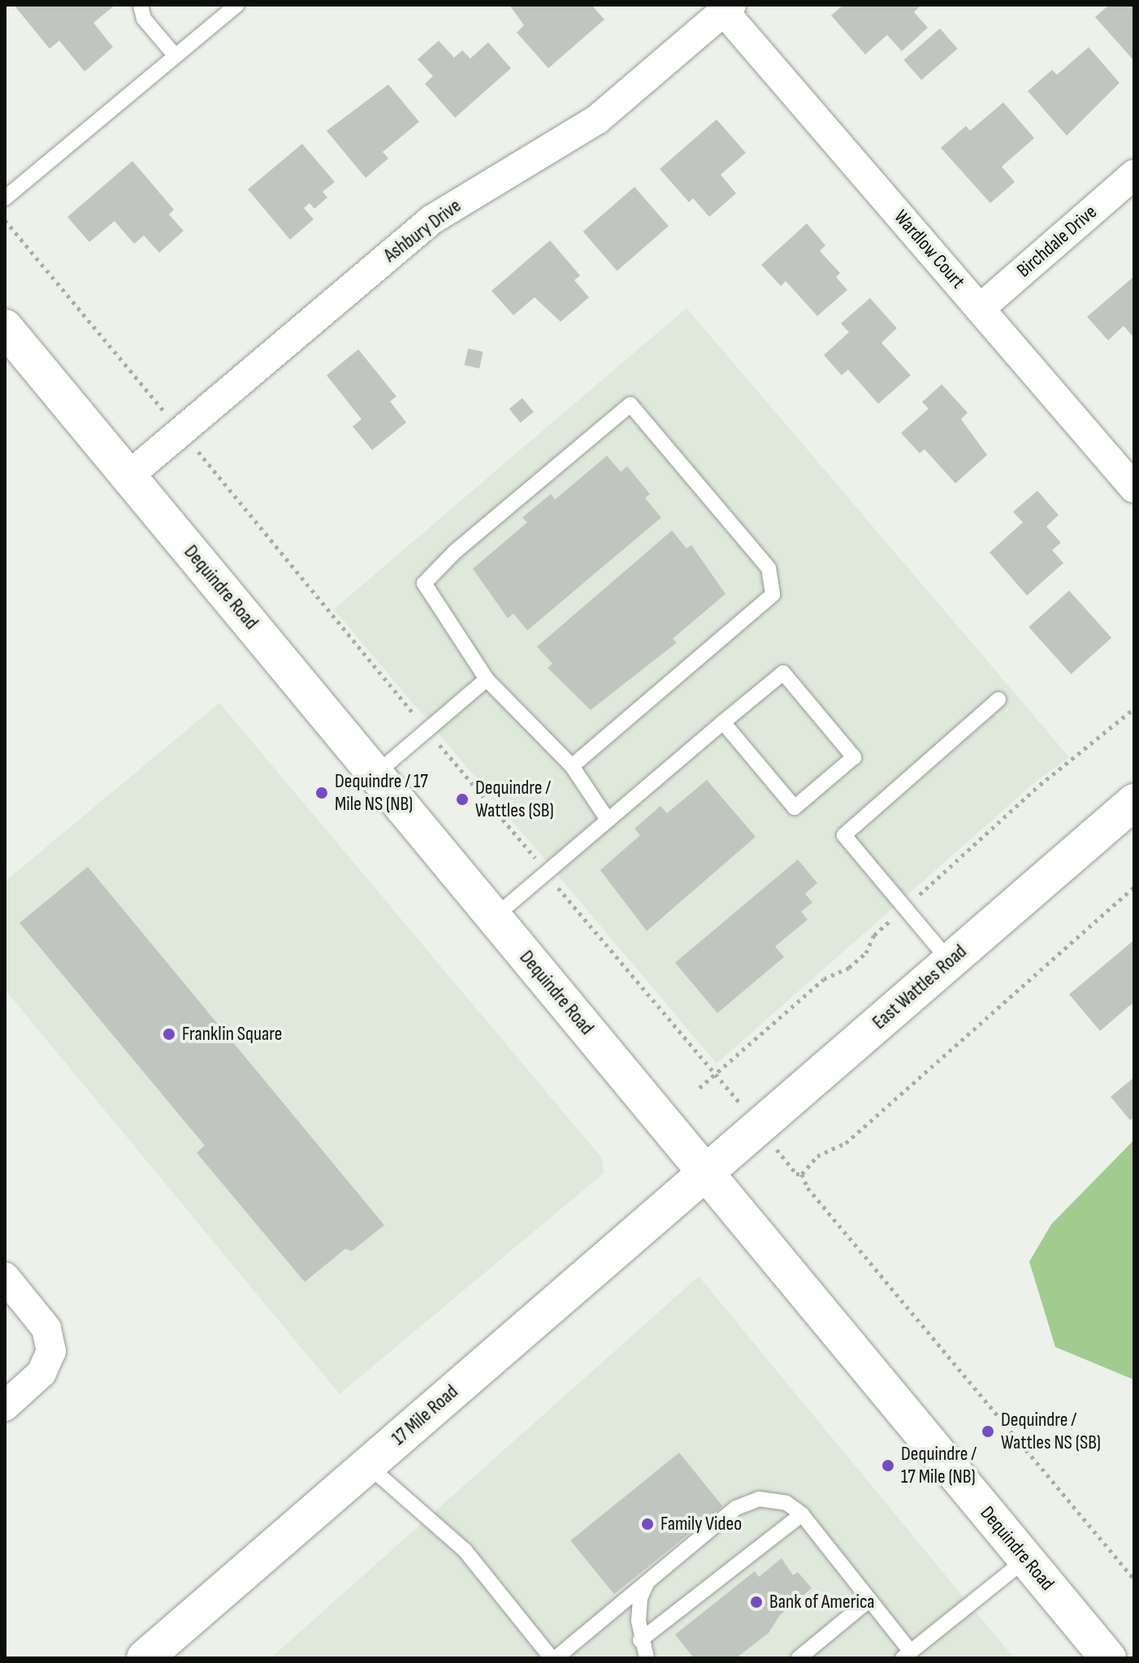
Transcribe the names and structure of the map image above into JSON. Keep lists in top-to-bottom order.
{
  "streets": {
    "main road": ["Dequindre Road", "East Wattles Road", "17 Mile Road"],
    "street": ["Ashbury Drive", "Birchdale Drive", "Wardlow Court"]
  },
  "crossings": [
    ["Ashbury Drive", "Wardlow Court"],
    ["Ashbury Drive", "Dequindre Road"],
    ["Birchdale Drive", "Wardlow Court"],
    ["Dequindre Road", "East Wattles Road"],
    ["Dequindre Road", "17 Mile Road"],
    ["East Wattles Road", "17 Mile Road"]
  ],
  "places": [
    "Dequindre / 17 Mile NS (NB)",
    "Dequindre / Wattles (SB)",
    "Franklin Square",
    "Dequindre / Wattles NS (SB)",
    "Dequindre / 17 Mile (NB)",
    "Family Video",
    "Bank of America"
  ]
}
